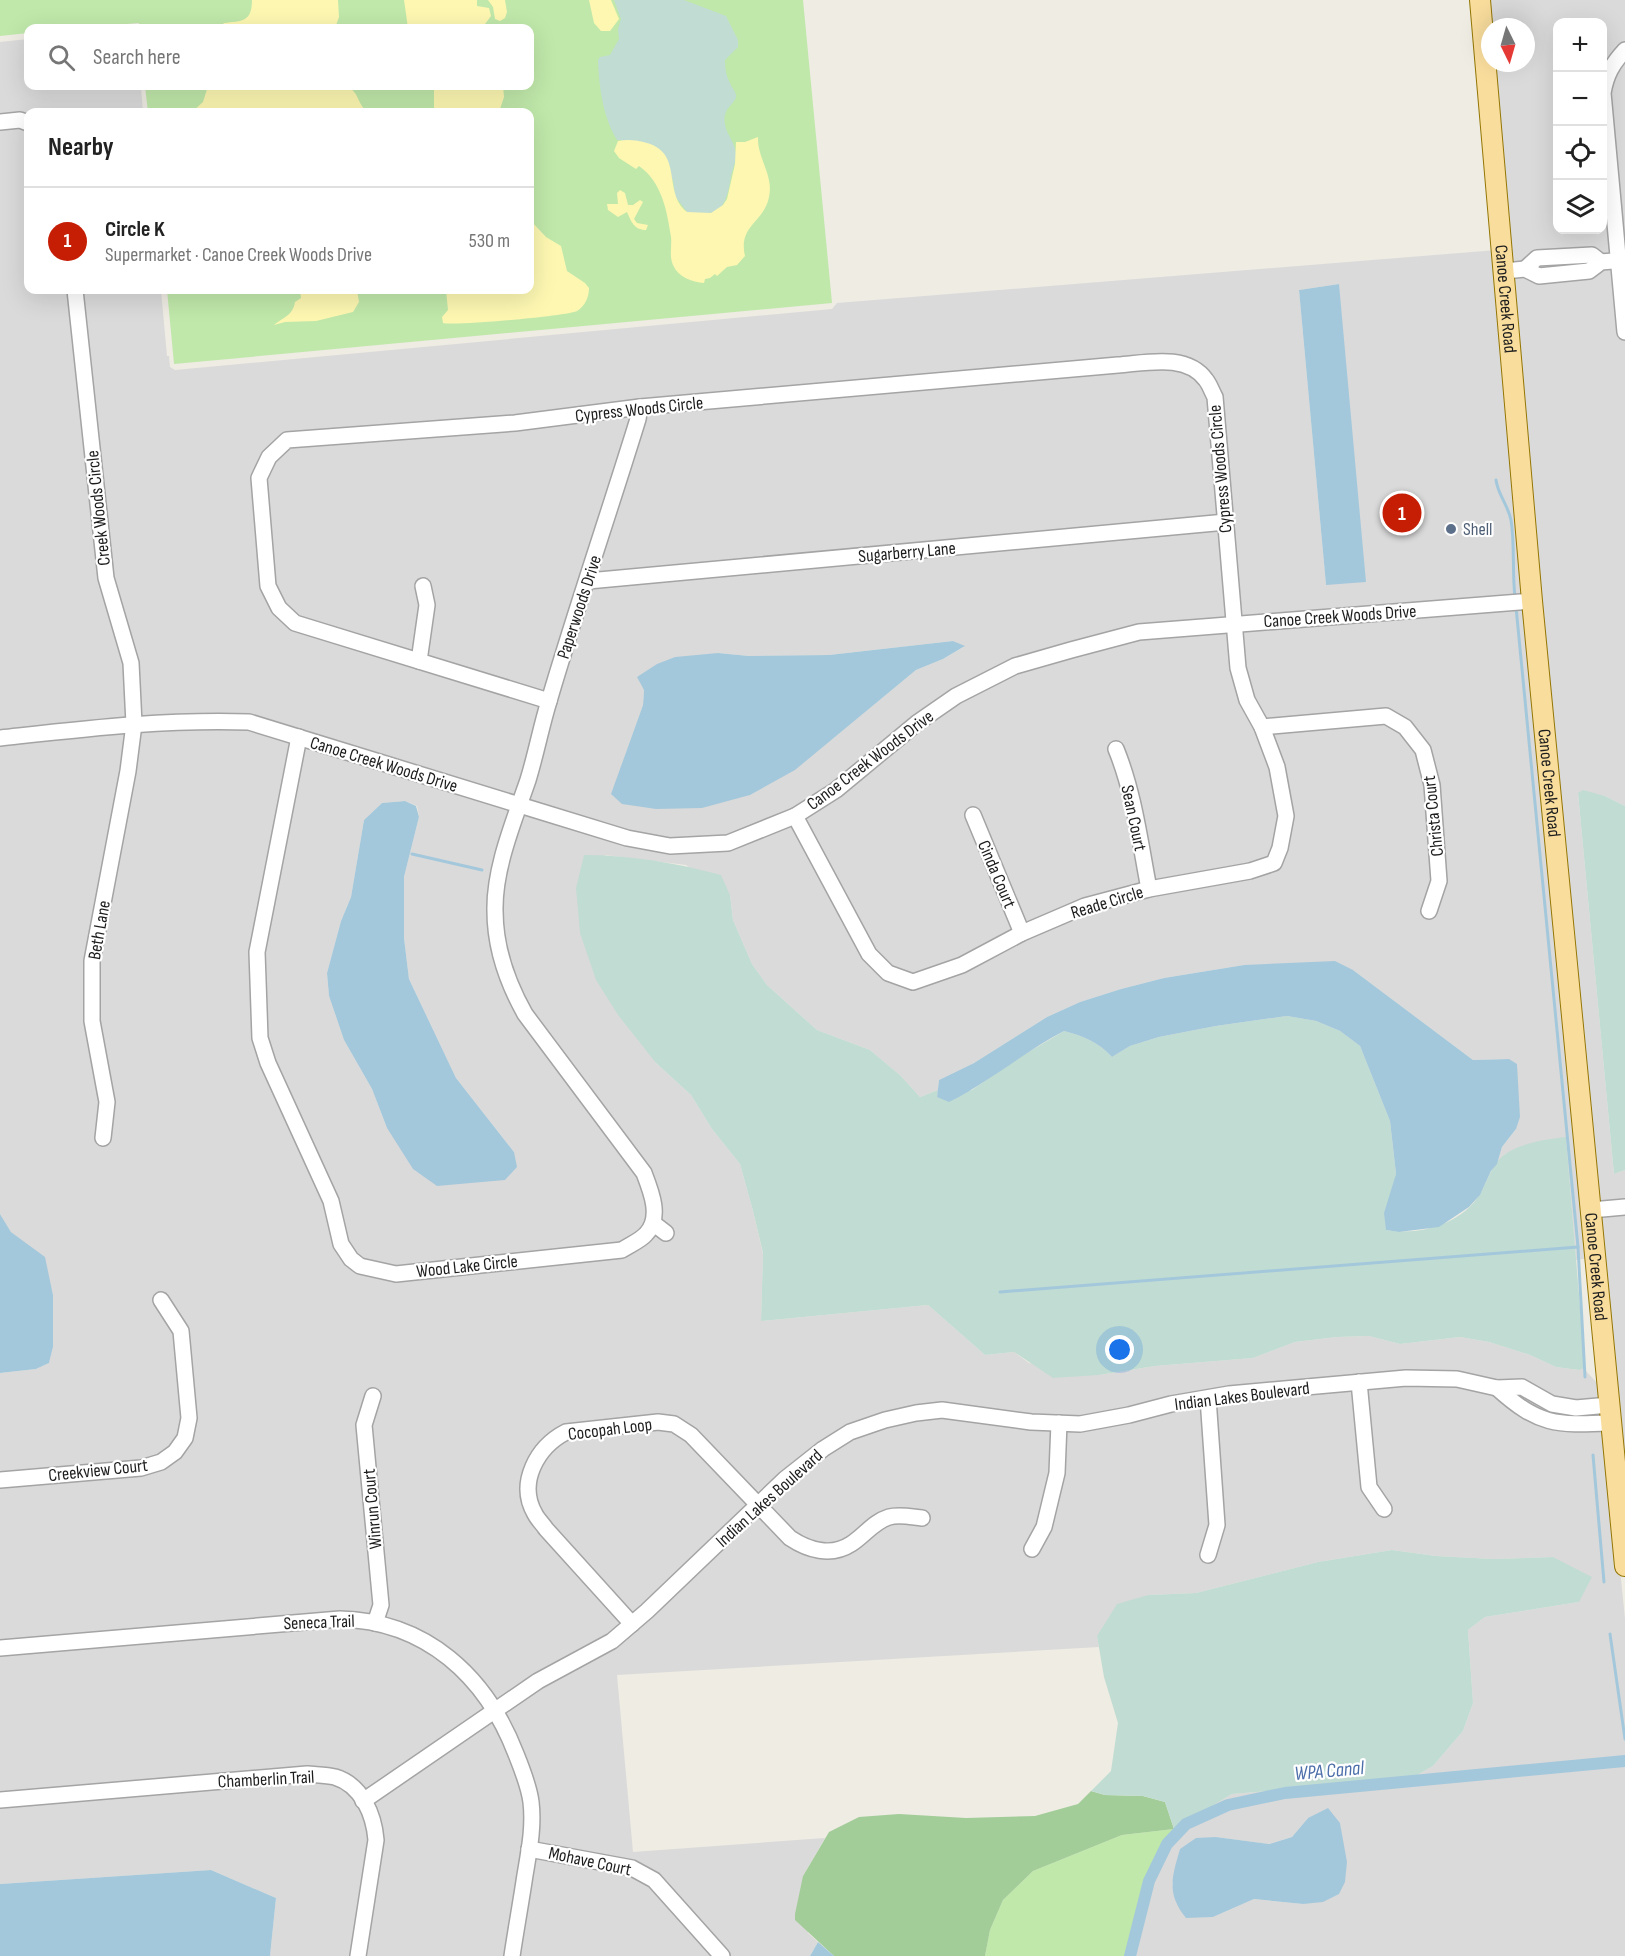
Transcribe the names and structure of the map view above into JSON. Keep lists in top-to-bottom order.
{
  "streets": {
    "main road": ["Canoe Creek Road"],
    "street": [
      "Cypress Woods Circle",
      "Creek Woods Circle",
      "Sugarberry Lane",
      "Paperwoods Drive",
      "Canoe Creek Woods Drive",
      "Christa Court",
      "Sean Court",
      "Cinda Court",
      "Reade Circle",
      "Beth Lane",
      "Wood Lake Circle",
      "Indian Lakes Boulevard",
      "Cocopah Loop",
      "Creekview Court",
      "Winrun Court",
      "Seneca Trail",
      "Chamberlin Trail",
      "Mohave Court"
    ]
  },
  "crossings": [
    ["Canoe Creek Road", "Canoe Creek Woods Drive"],
    ["Canoe Creek Road", "Indian Lakes Boulevard"],
    ["Cypress Woods Circle", "Sugarberry Lane"],
    ["Cypress Woods Circle", "Paperwoods Drive"],
    ["Cypress Woods Circle", "Canoe Creek Woods Drive"],
    ["Cypress Woods Circle", "Reade Circle"],
    ["Creek Woods Circle", "Canoe Creek Woods Drive"],
    ["Creek Woods Circle", "Beth Lane"],
    ["Sugarberry Lane", "Paperwoods Drive"],
    ["Paperwoods Drive", "Canoe Creek Woods Drive"],
    ["Canoe Creek Woods Drive", "Reade Circle"],
    ["Canoe Creek Woods Drive", "Beth Lane"],
    ["Canoe Creek Woods Drive", "Wood Lake Circle"],
    ["Christa Court", "Reade Circle"],
    ["Sean Court", "Reade Circle"],
    ["Cinda Court", "Reade Circle"],
    ["Indian Lakes Boulevard", "Cocopah Loop"],
    ["Indian Lakes Boulevard", "Seneca Trail"],
    ["Indian Lakes Boulevard", "Chamberlin Trail"],
    ["Winrun Court", "Seneca Trail"],
    ["Seneca Trail", "Mohave Court"]
  ],
  "water": ["WPA Canal"],
  "places": ["Shell"],
  "north": "bottom",
  "page": {
    "map_buttons": ["+", "−"],
    "search": "Search here",
    "heading": "Nearby",
    "list": [
      {
        "mark": "1",
        "name": "Circle K",
        "note": "Supermarket · Canoe Creek Woods Drive",
        "value": "530 m"
      }
    ],
    "pins": "1"
  }
}
